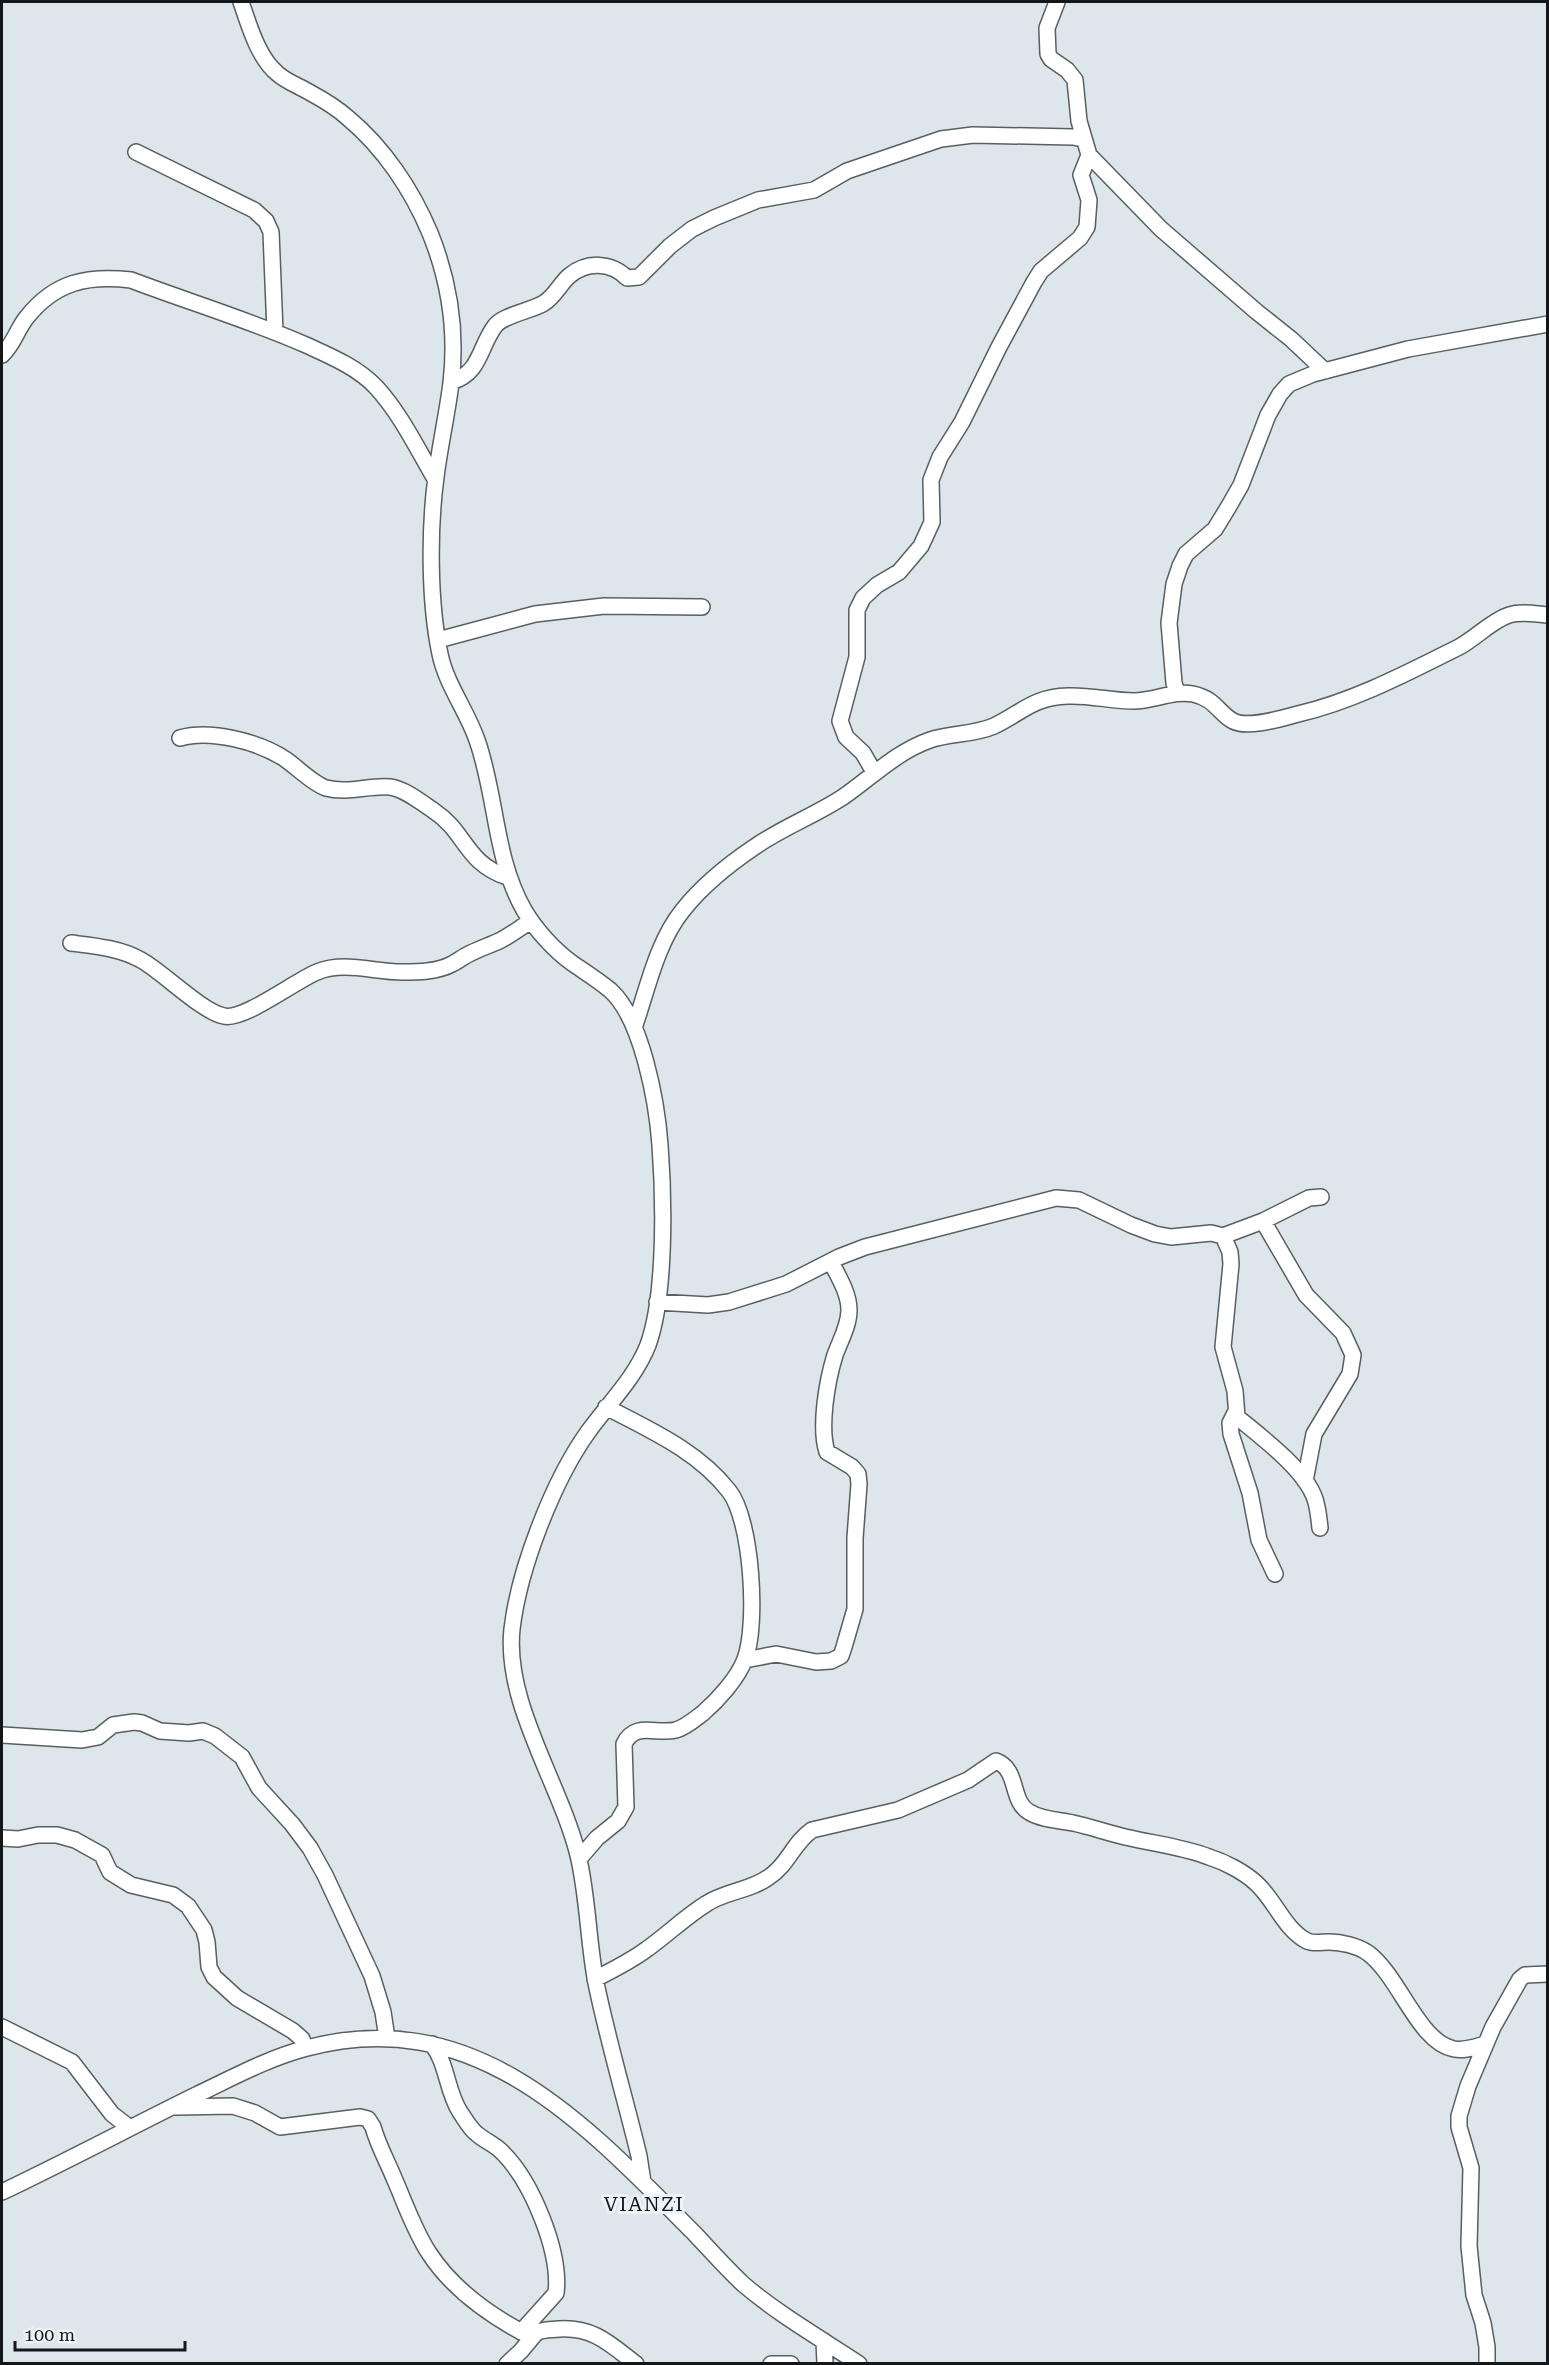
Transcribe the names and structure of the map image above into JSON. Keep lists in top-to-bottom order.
{
  "districts": ["VIANZI"],
  "scale_bar": "100 m"
}
